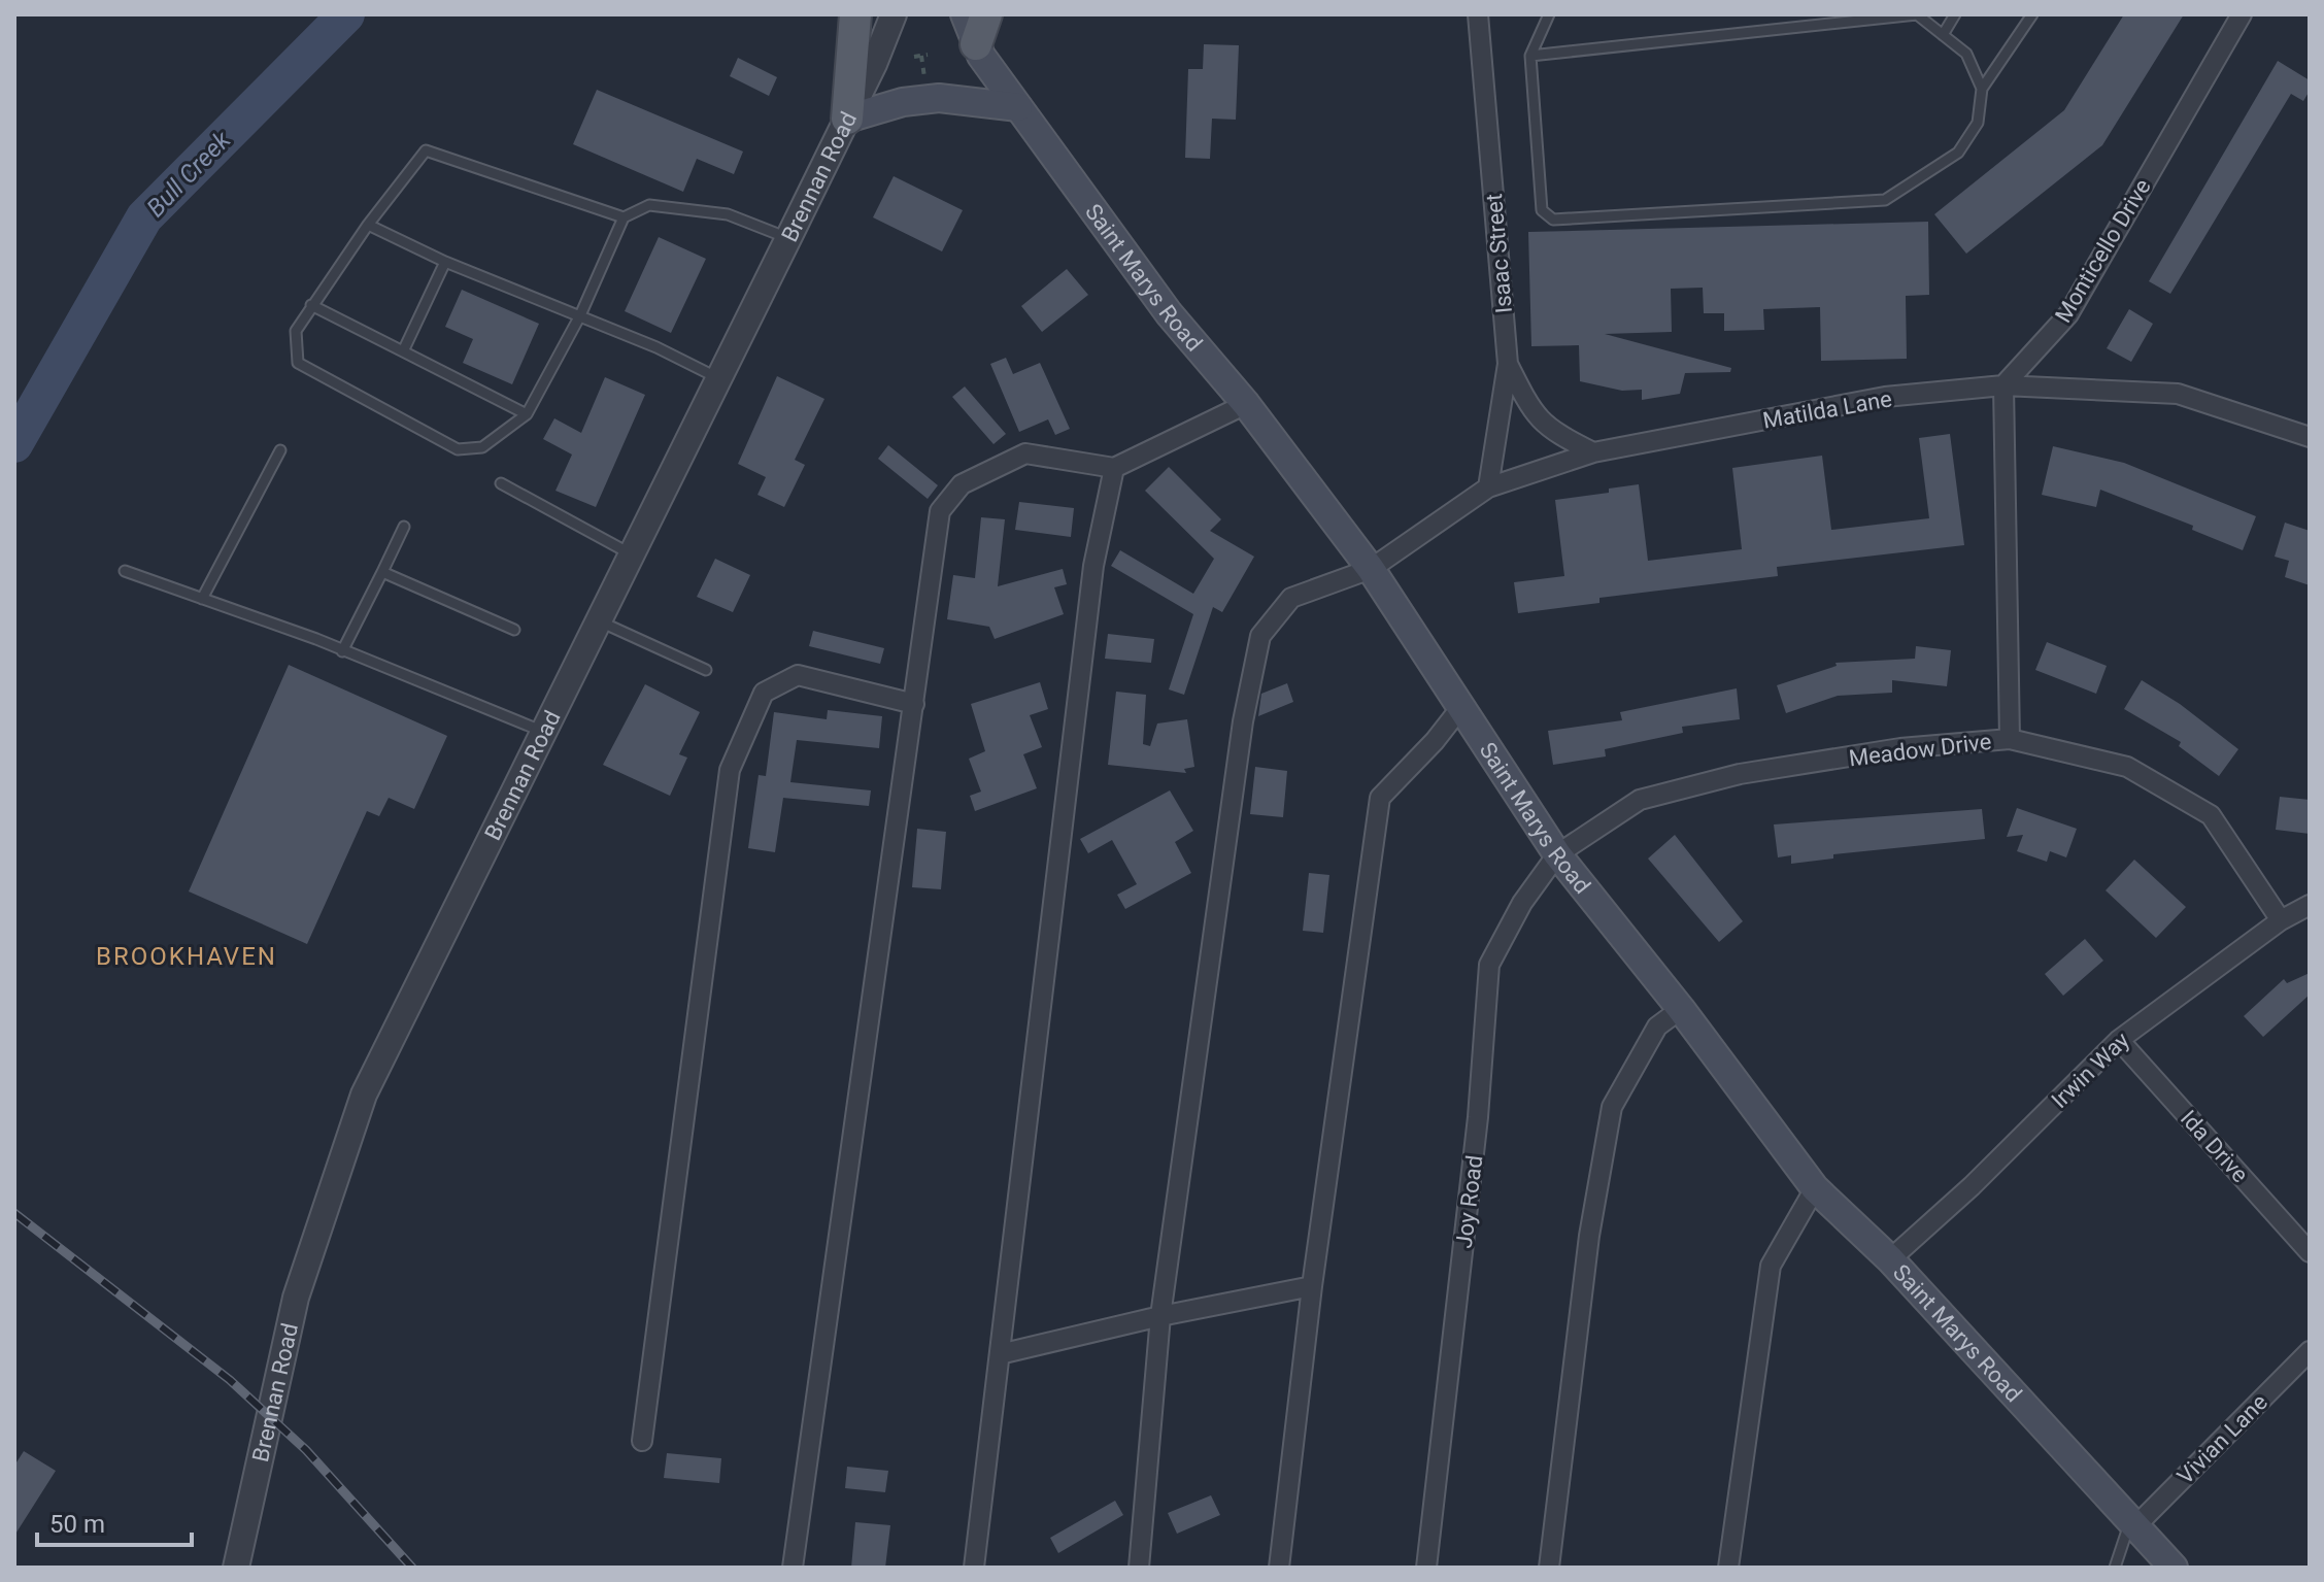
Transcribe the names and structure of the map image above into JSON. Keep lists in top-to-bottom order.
{
  "streets": {
    "main road": ["Saint Marys Road"],
    "street": [
      "Brennan Road",
      "Monticello Drive",
      "Isaac Street",
      "Matilda Lane",
      "Meadow Drive",
      "Irwin Way",
      "Ida Drive",
      "Joy Road",
      "Vivian Lane"
    ]
  },
  "crossings": [
    ["Monticello Drive", "Matilda Lane"],
    ["Isaac Street", "Matilda Lane"],
    ["Saint Marys Road", "Matilda Lane"],
    ["Saint Marys Road", "Meadow Drive"],
    ["Saint Marys Road", "Irwin Way"],
    ["Saint Marys Road", "Joy Road"],
    ["Saint Marys Road", "Vivian Lane"],
    ["Meadow Drive", "Irwin Way"],
    ["Meadow Drive", "Joy Road"],
    ["Irwin Way", "Ida Drive"]
  ],
  "districts": ["BROOKHAVEN"],
  "water": ["Bull Creek"],
  "scale_bar": "50 m"
}
